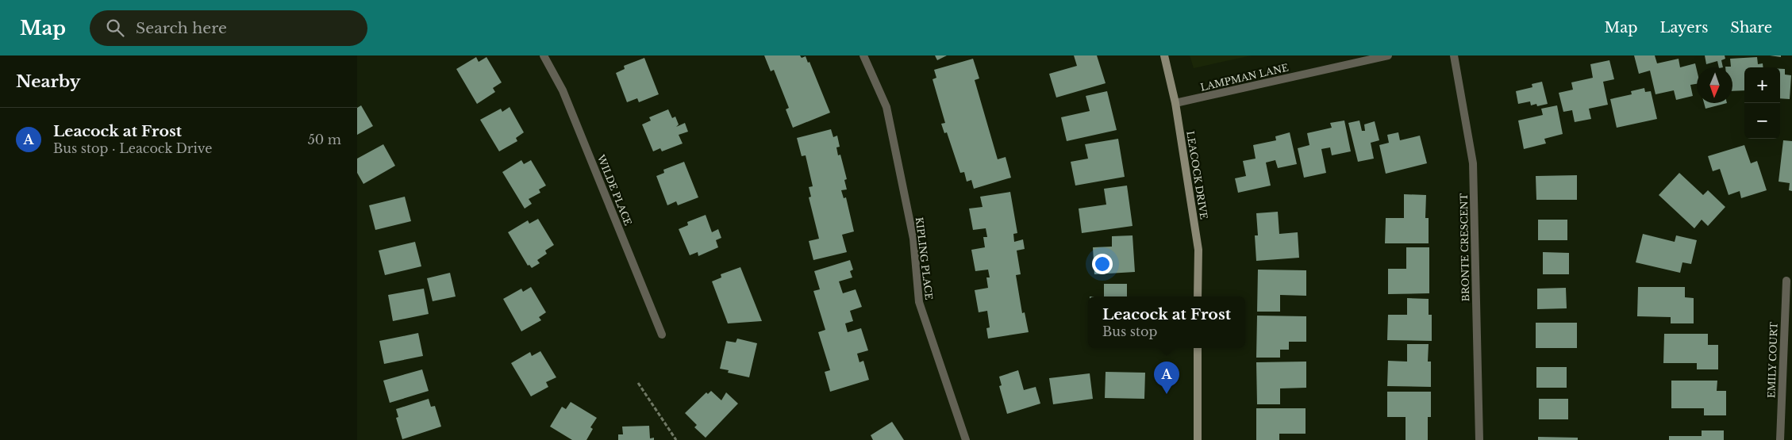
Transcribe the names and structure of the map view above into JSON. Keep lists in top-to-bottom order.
{
  "streets": {
    "street": [
      "LAMPMAN LANE",
      "LEACOCK DRIVE",
      "WILDE PLACE",
      "BRONTE CRESCENT",
      "KIPLING PLACE",
      "EMILY COURT"
    ]
  },
  "crossings": [
    ["LAMPMAN LANE", "LEACOCK DRIVE"]
  ],
  "north": "bottom",
  "page": {
    "header": "Map",
    "search": "Search here",
    "nav": ["Map", "Layers", "Share"],
    "heading": "Nearby",
    "map_buttons": ["+", "−"],
    "list": [
      {
        "mark": "A",
        "name": "Leacock at Frost",
        "note": "Bus stop · Leacock Drive",
        "value": "50 m"
      }
    ],
    "popup": ["Leacock at Frost", "Bus stop"],
    "pins": "A"
  }
}
